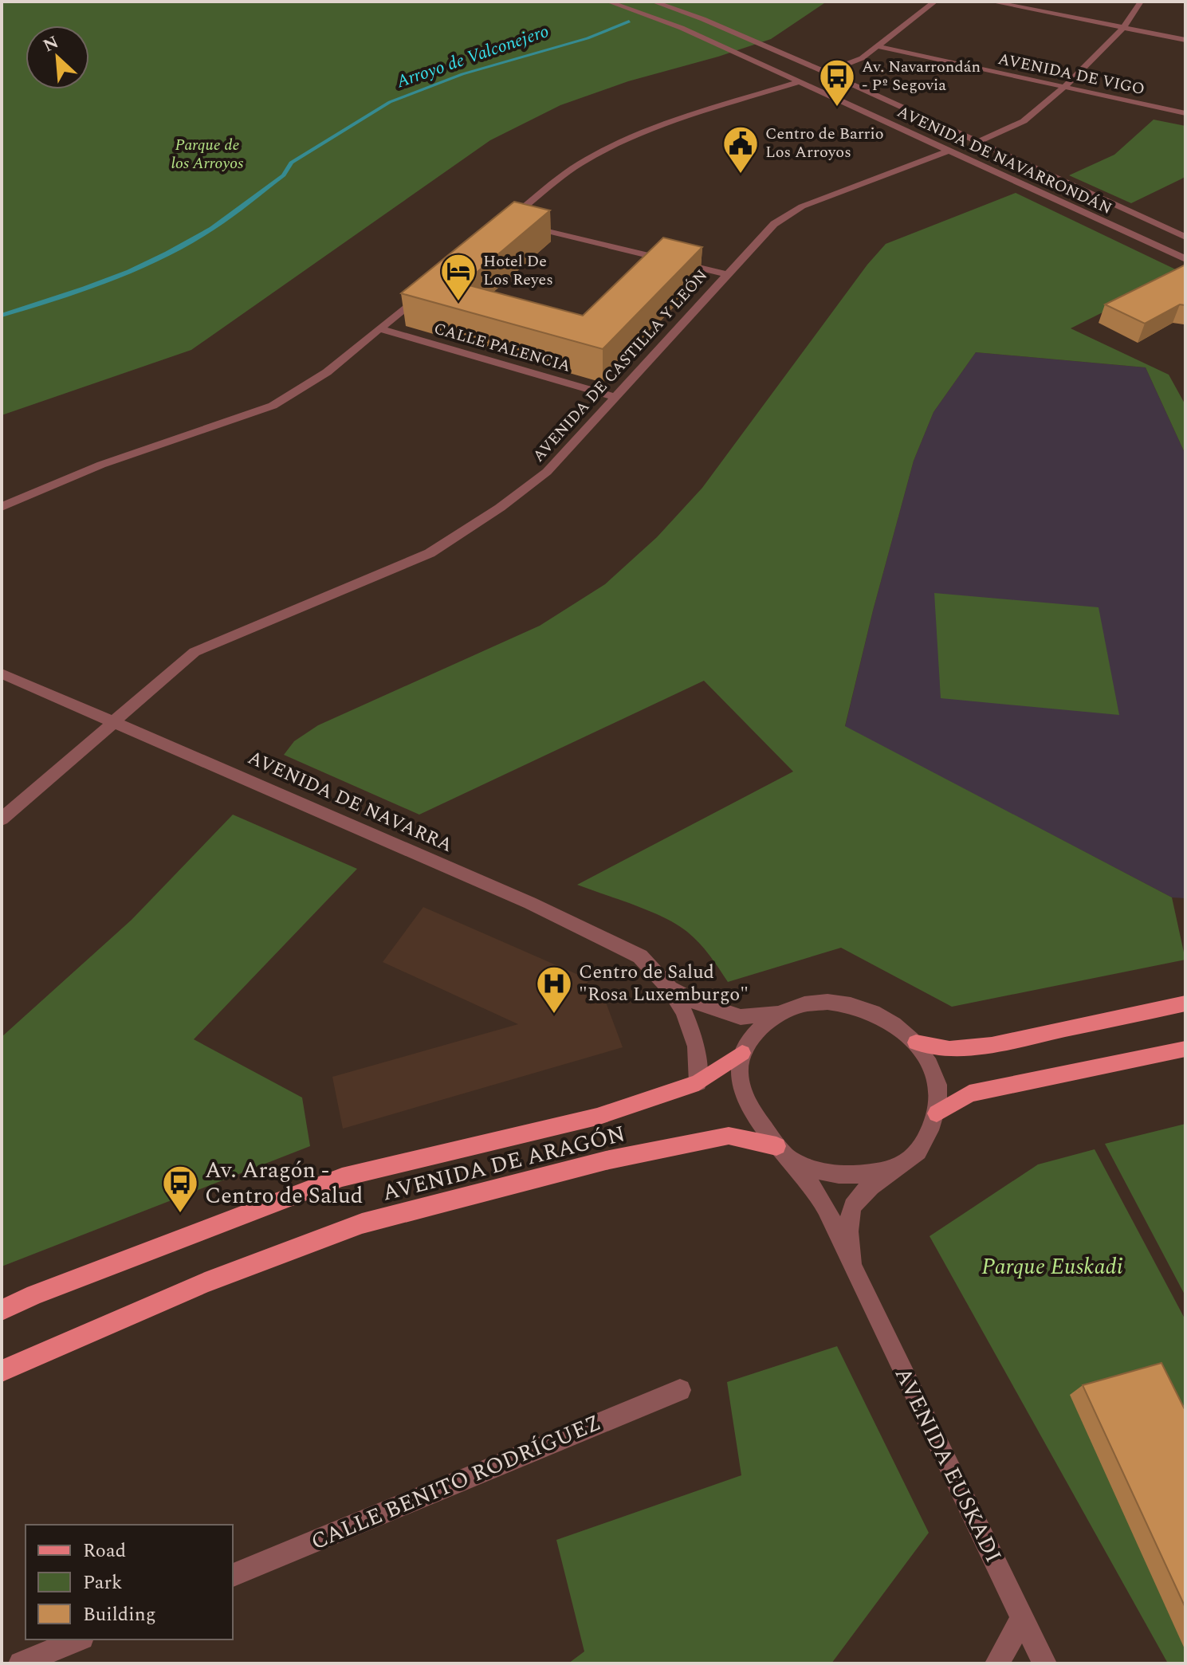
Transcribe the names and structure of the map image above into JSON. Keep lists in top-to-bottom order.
{
  "streets": {
    "main road": ["AVENIDA DE ARAGÓN"],
    "street": [
      "AVENIDA DE VIGO",
      "AVENIDA DE NAVARRONDÁN",
      "CALLE PALENCIA",
      "AVENIDA DE CASTILLA Y LEÓN",
      "AVENIDA DE NAVARRA",
      "AVENIDA EUSKADI",
      "CALLE BENITO RODRÍGUEZ"
    ]
  },
  "crossings": [
    ["AVENIDA DE NAVARRONDÁN", "AVENIDA DE CASTILLA Y LEÓN"],
    ["CALLE PALENCIA", "AVENIDA DE CASTILLA Y LEÓN"],
    ["AVENIDA DE CASTILLA Y LEÓN", "AVENIDA DE NAVARRA"],
    ["AVENIDA DE ARAGÓN", "AVENIDA EUSKADI"]
  ],
  "water": ["Arroyo de Valconejero"],
  "parks": ["Parque de los Arroyos", "Parque Euskadi"],
  "places": {
    "bus stop": ["Av. Navarrondán - Pº Segovia", "Av. Aragón - Centro de Salud"],
    "public building": ["Centro de Barrio Los Arroyos"],
    "hotel": ["Hotel De Los Reyes"],
    "hospital": ["Centro de Salud \"Rosa Luxemburgo\""]
  },
  "legend": ["Road", "Park", "Building"],
  "north": "top left"
}
